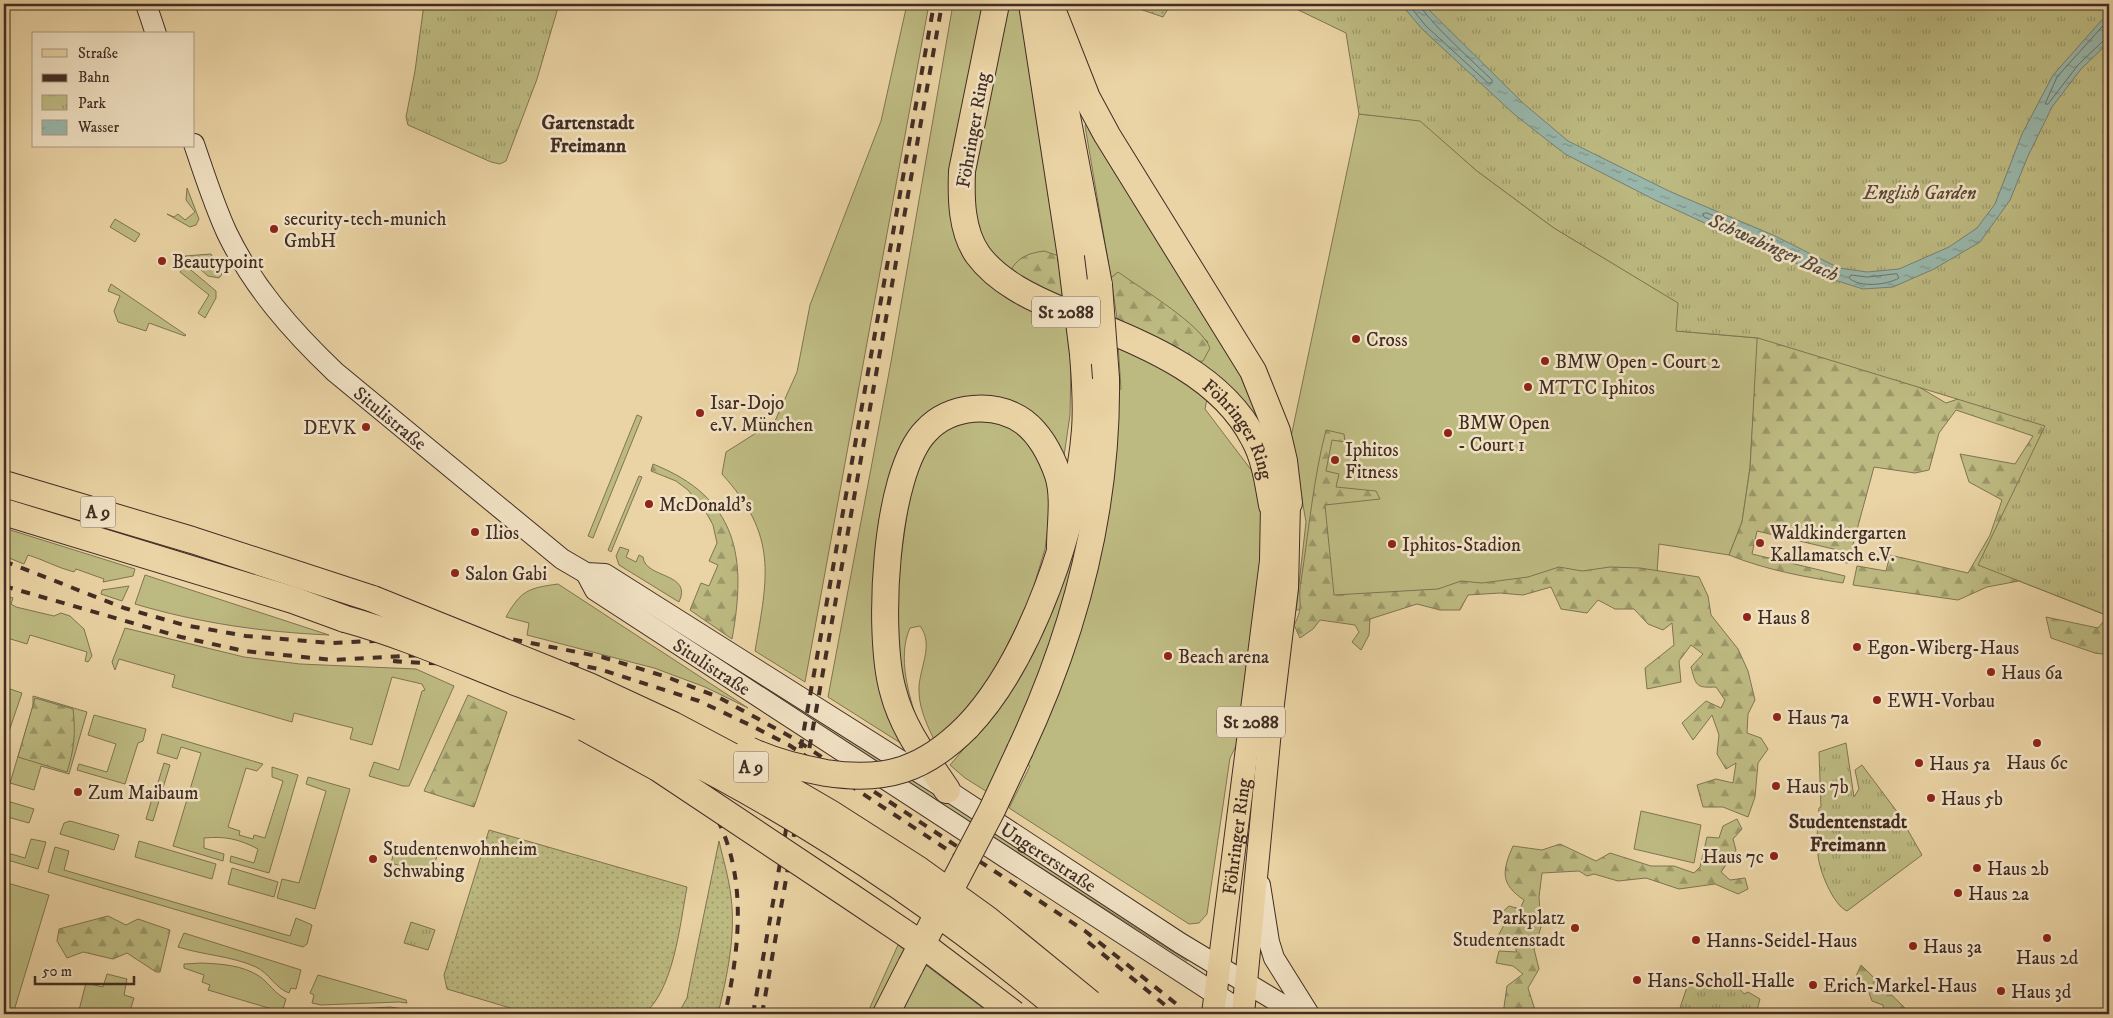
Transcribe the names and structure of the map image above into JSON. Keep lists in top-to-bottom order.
{
  "streets": {
    "highway": ["Föhringer Ring", "St 2088", "A 9"],
    "main road": ["Situlistraße", "Ungererstraße"]
  },
  "crossings": [
    ["Föhringer Ring", "Ungererstraße"],
    ["Situlistraße", "Ungererstraße"]
  ],
  "districts": ["Gartenstadt Freimann", "Studentenstadt Freimann"],
  "water": ["Schwabinger Bach"],
  "parks": ["English Garden"],
  "places": [
    "security-tech-munich GmbH",
    "Beautypoint",
    "Cross",
    "BMW Open - Court 2",
    "MTTC Iphitos",
    "Isar-Dojo e.V. München",
    "DEVK",
    "BMW Open - Court 1",
    "Iphitos Fitness",
    "McDonald's",
    "Ilios",
    "Waldkindergarten Kallamatsch e.V.",
    "Iphitos-Stadion",
    "Salon Gabi",
    "Haus 8",
    "Egon-Wiberg-Haus",
    "Beach arena",
    "Haus 6a",
    "EWH-Vorbau",
    "Haus 7a",
    "Haus 6c",
    "Haus 5a",
    "Haus 7b",
    "Zum Maibaum",
    "Haus 5b",
    "Haus 7c",
    "Studentenwohnheim Schwabing",
    "Haus 2b",
    "Haus 2a",
    "Parkplatz Studentenstadt",
    "Haus 2d",
    "Hanns-Seidel-Haus",
    "Haus 3a",
    "Hans-Scholl-Halle",
    "Erich-Markel-Haus",
    "Haus 3d"
  ],
  "legend": [
    "Straße",
    "Bahn",
    "Park",
    "Wasser"
  ],
  "scale_bar": "50 m"
}
